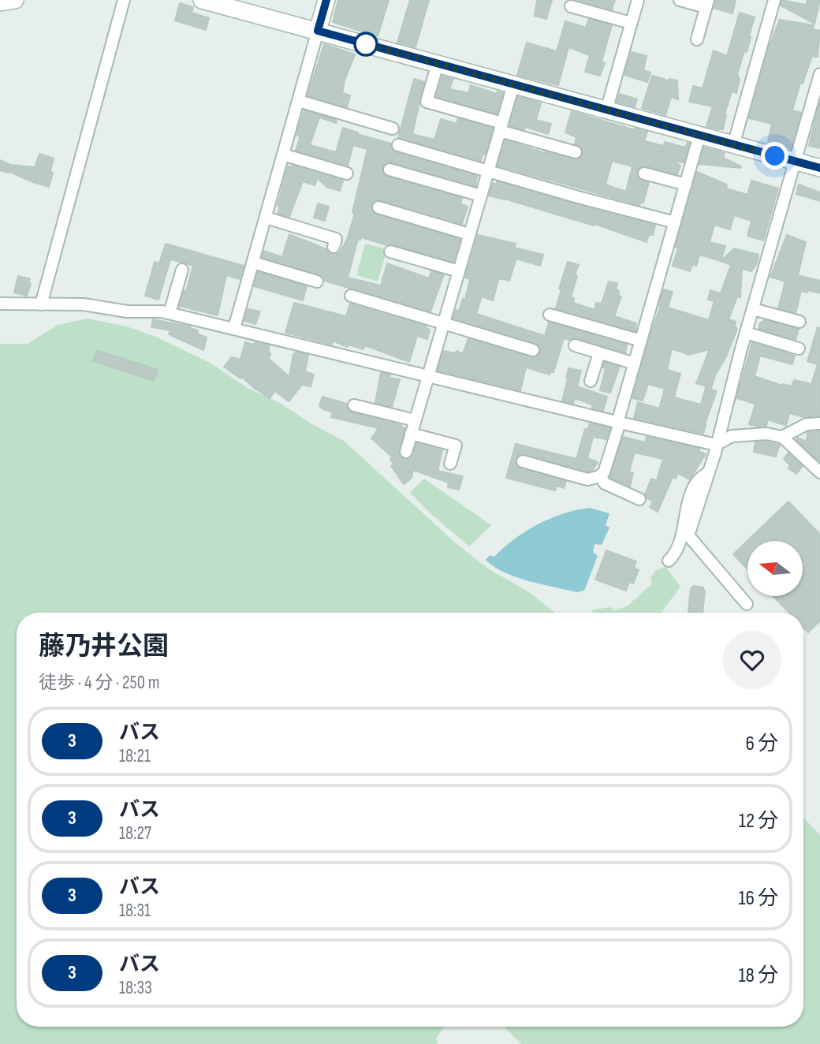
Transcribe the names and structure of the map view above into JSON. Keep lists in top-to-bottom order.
{
  "lines": ["bus line 3"],
  "north": "left",
  "page": {
    "heading": ["藤乃井公園", "徒歩 · 4 分 · 250 m"],
    "list": [
      {
        "mark": "3",
        "name": "バス",
        "note": "18:21",
        "value": "6 分"
      },
      {
        "mark": "3",
        "name": "バス",
        "note": "18:27",
        "value": "12 分"
      },
      {
        "mark": "3",
        "name": "バス",
        "note": "18:31",
        "value": "16 分"
      },
      {
        "mark": "3",
        "name": "バス",
        "note": "18:33",
        "value": "18 分"
      }
    ]
  }
}
